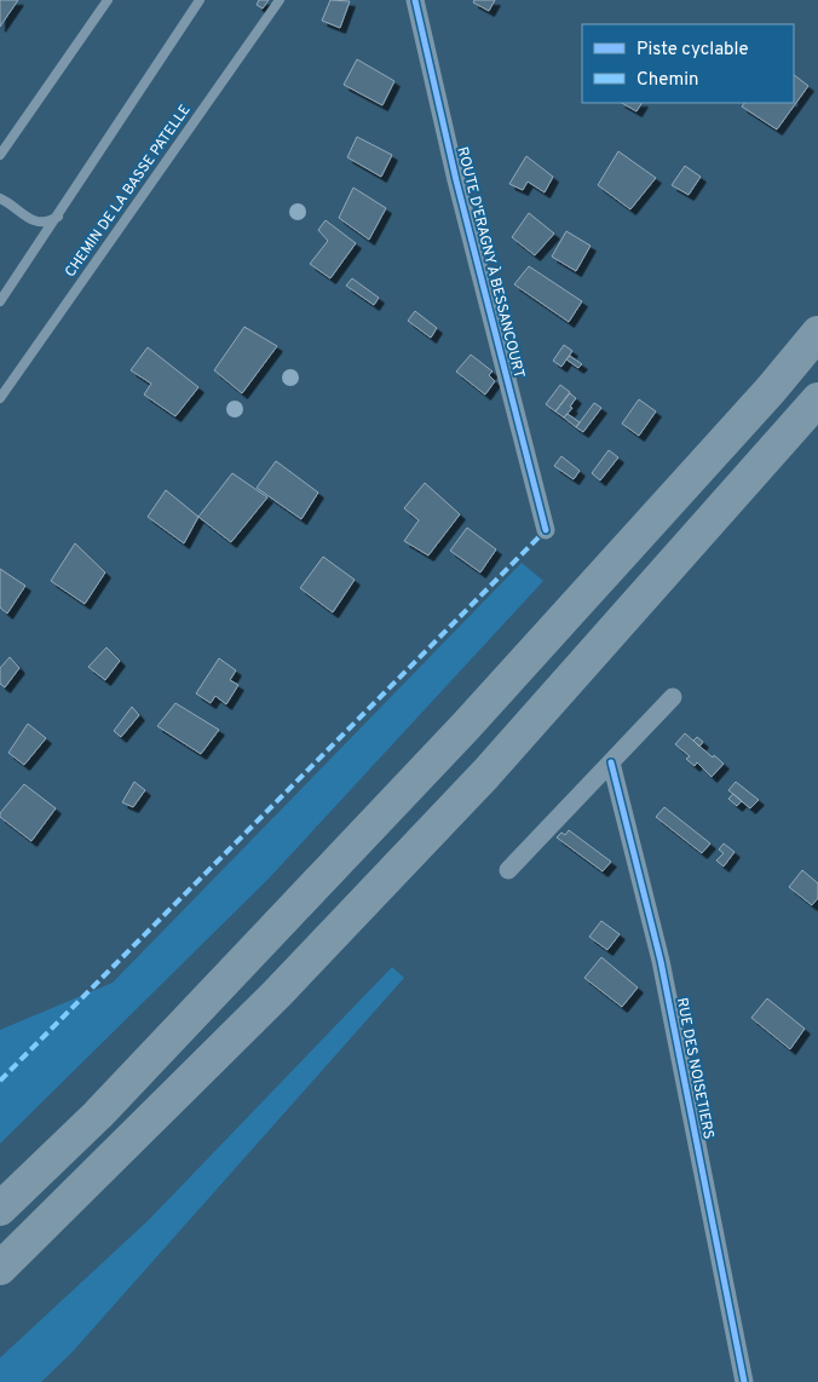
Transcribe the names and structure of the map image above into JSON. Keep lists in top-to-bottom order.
{
  "streets": {
    "street": ["ROUTE D'ERAGNY À BESSANCOURT", "RUE DES NOISETIERS"],
    "lane": ["CHEMIN DE LA BASSE PATELLE"]
  },
  "legend": ["Piste cyclable", "Chemin"]
}
